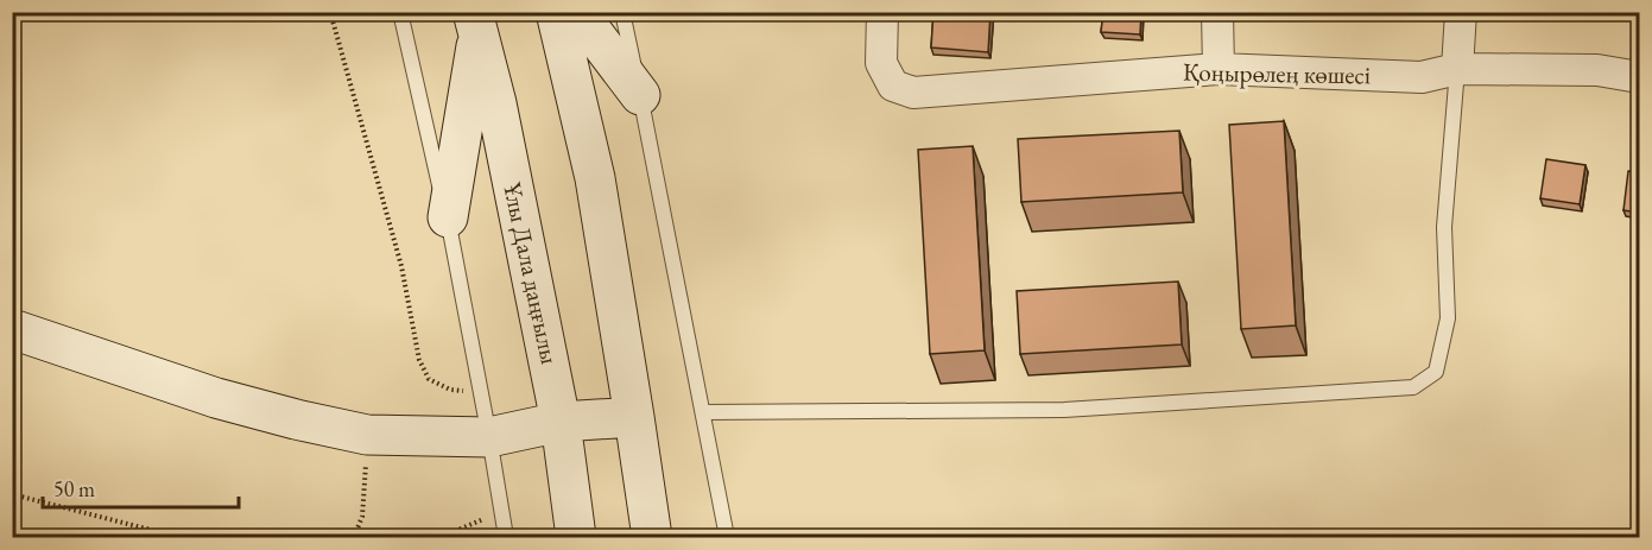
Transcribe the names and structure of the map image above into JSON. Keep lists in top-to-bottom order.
{
  "streets": {
    "main road": ["Ұлы Дала даңғылы"],
    "street": ["Қоңырөлең көшесі"]
  },
  "scale_bar": "50 m"
}
